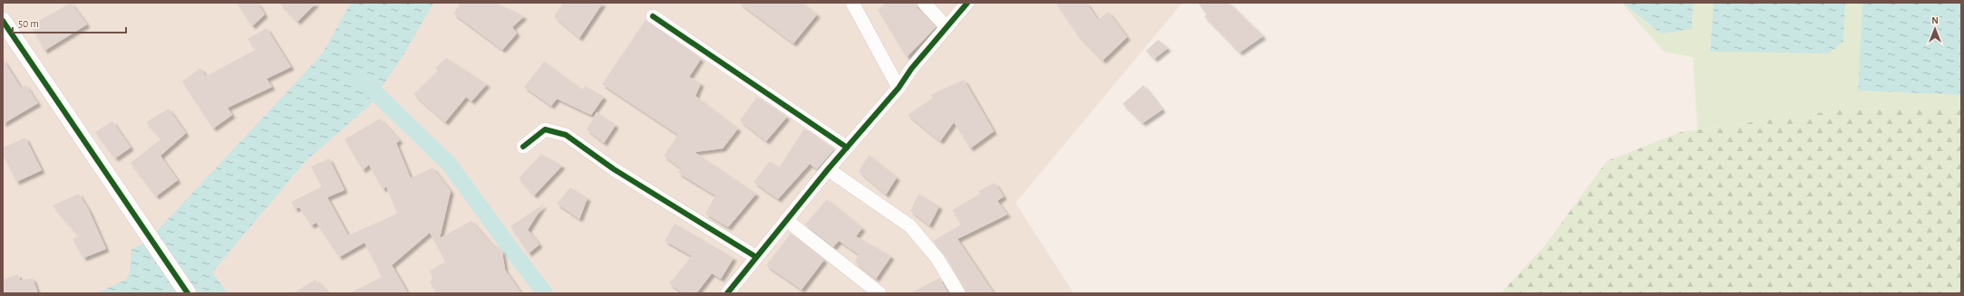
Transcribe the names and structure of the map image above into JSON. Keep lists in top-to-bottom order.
{
  "scale_bar": "50 m",
  "north": "top"
}
